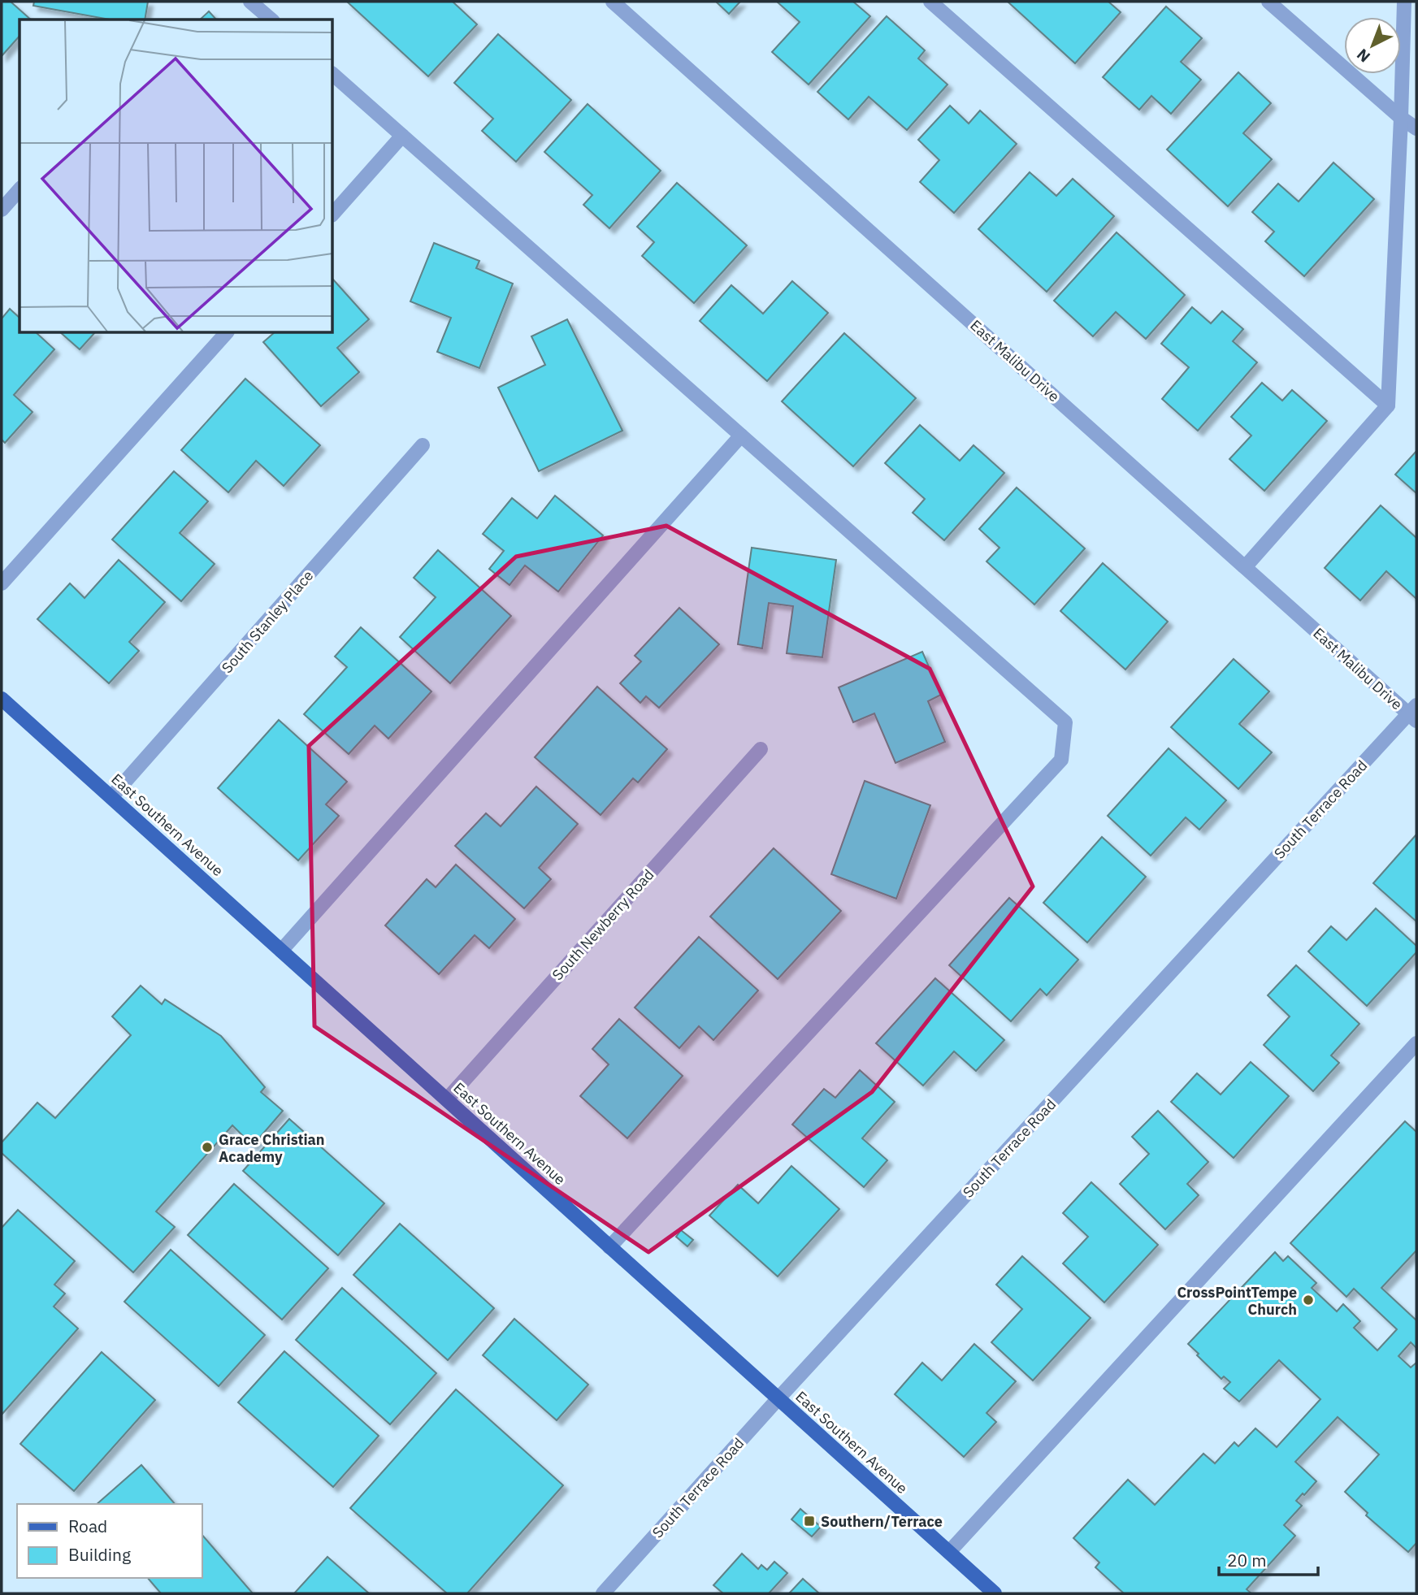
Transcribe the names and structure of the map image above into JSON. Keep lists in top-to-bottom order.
{
  "streets": {
    "main road": ["East Southern Avenue"],
    "street": [
      "East Malibu Drive",
      "South Stanley Place",
      "South Terrace Road",
      "South Newberry Road"
    ]
  },
  "crossings": [
    ["East Malibu Drive", "South Terrace Road"],
    ["South Stanley Place", "East Southern Avenue"],
    ["South Terrace Road", "East Southern Avenue"],
    ["East Southern Avenue", "South Newberry Road"]
  ],
  "places": {
    "other": ["Grace Christian Academy", "CrossPointTempe Church"],
    "transit": ["Southern/Terrace"]
  },
  "legend": ["Road", "Building"],
  "scale_bar": "20 m",
  "north": "bottom left"
}
